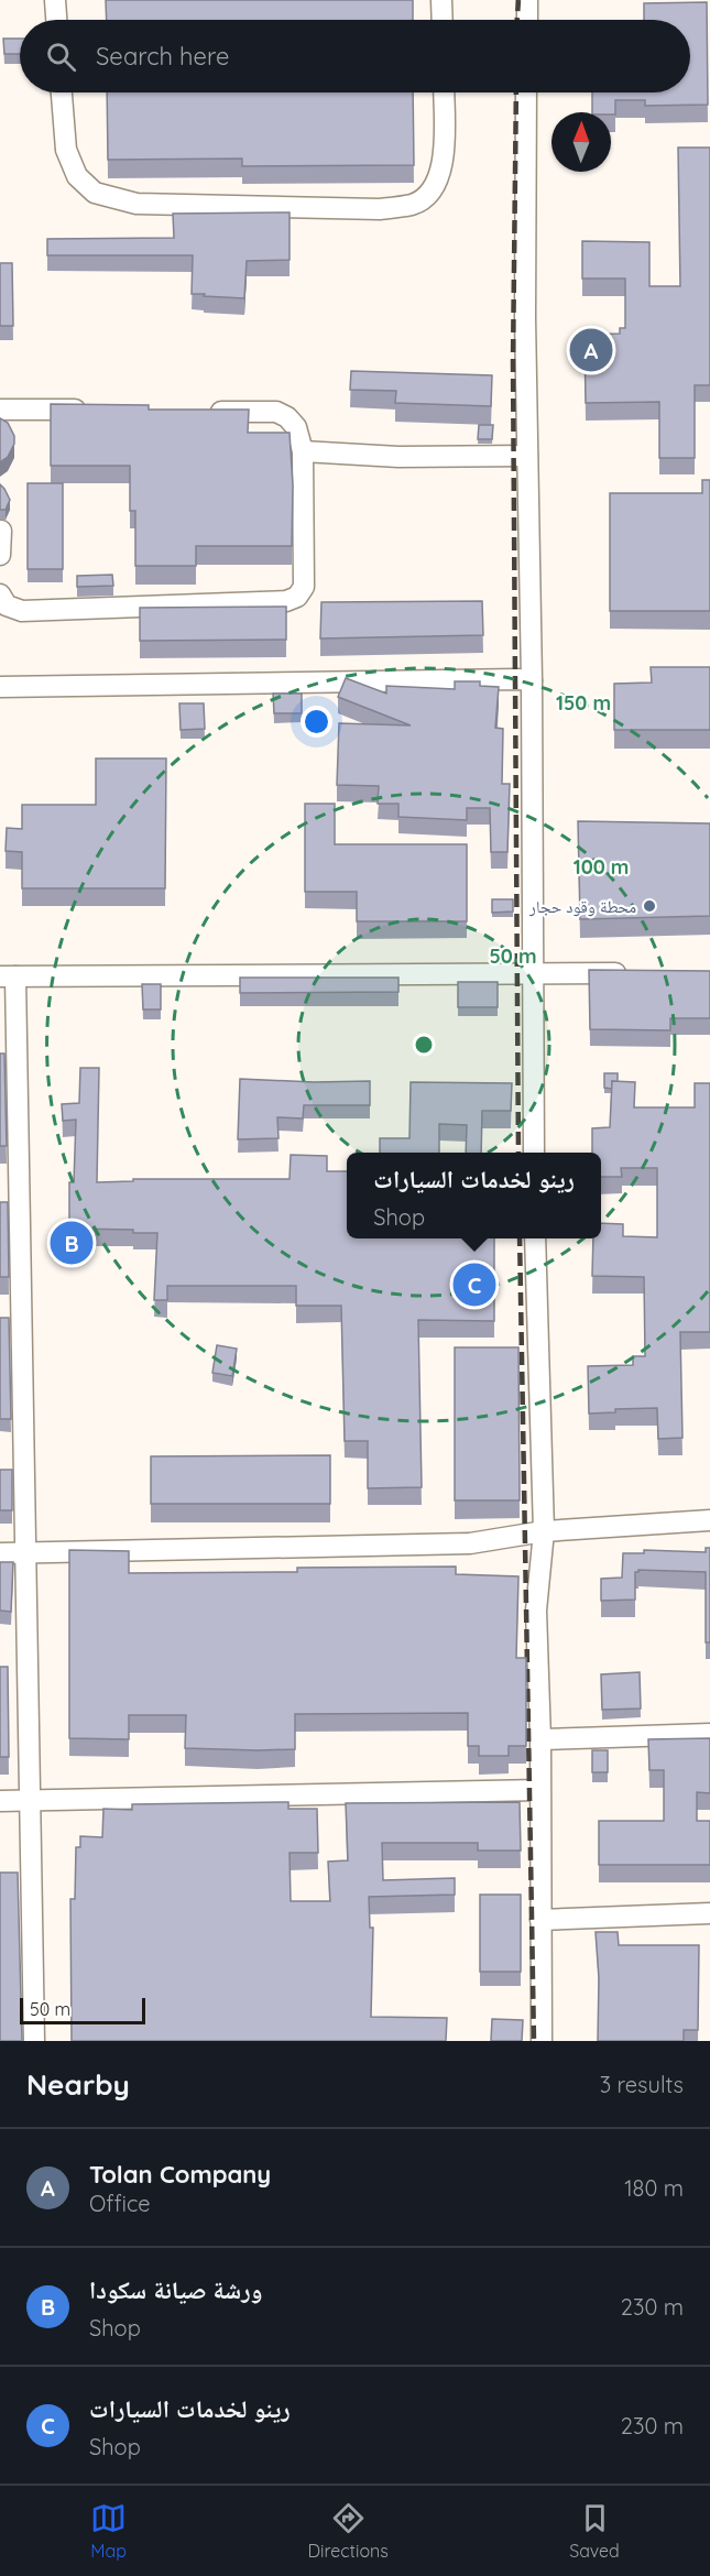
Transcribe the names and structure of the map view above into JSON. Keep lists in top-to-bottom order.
{
  "places": ["محطة وقود حجار"],
  "scale_bar": "50 m",
  "north": "top",
  "page": {
    "search": "Search here",
    "pins": ["A", "B", "C"],
    "popup": ["رينو لخدمات السيارات", "Shop"],
    "scale": "50 m",
    "heading": ["Nearby", "3 results"],
    "list": [
      {
        "mark": "A",
        "name": "Tolan Company",
        "note": "Office",
        "value": "180 m"
      },
      {
        "mark": "B",
        "name": "ورشة صيانة سكودا",
        "note": "Shop",
        "value": "230 m"
      },
      {
        "mark": "C",
        "name": "رينو لخدمات السيارات",
        "note": "Shop",
        "value": "230 m"
      }
    ],
    "nav": ["Map", "Directions", "Saved"]
  },
  "rings": ["150 m", "100 m", "50 m"]
}
